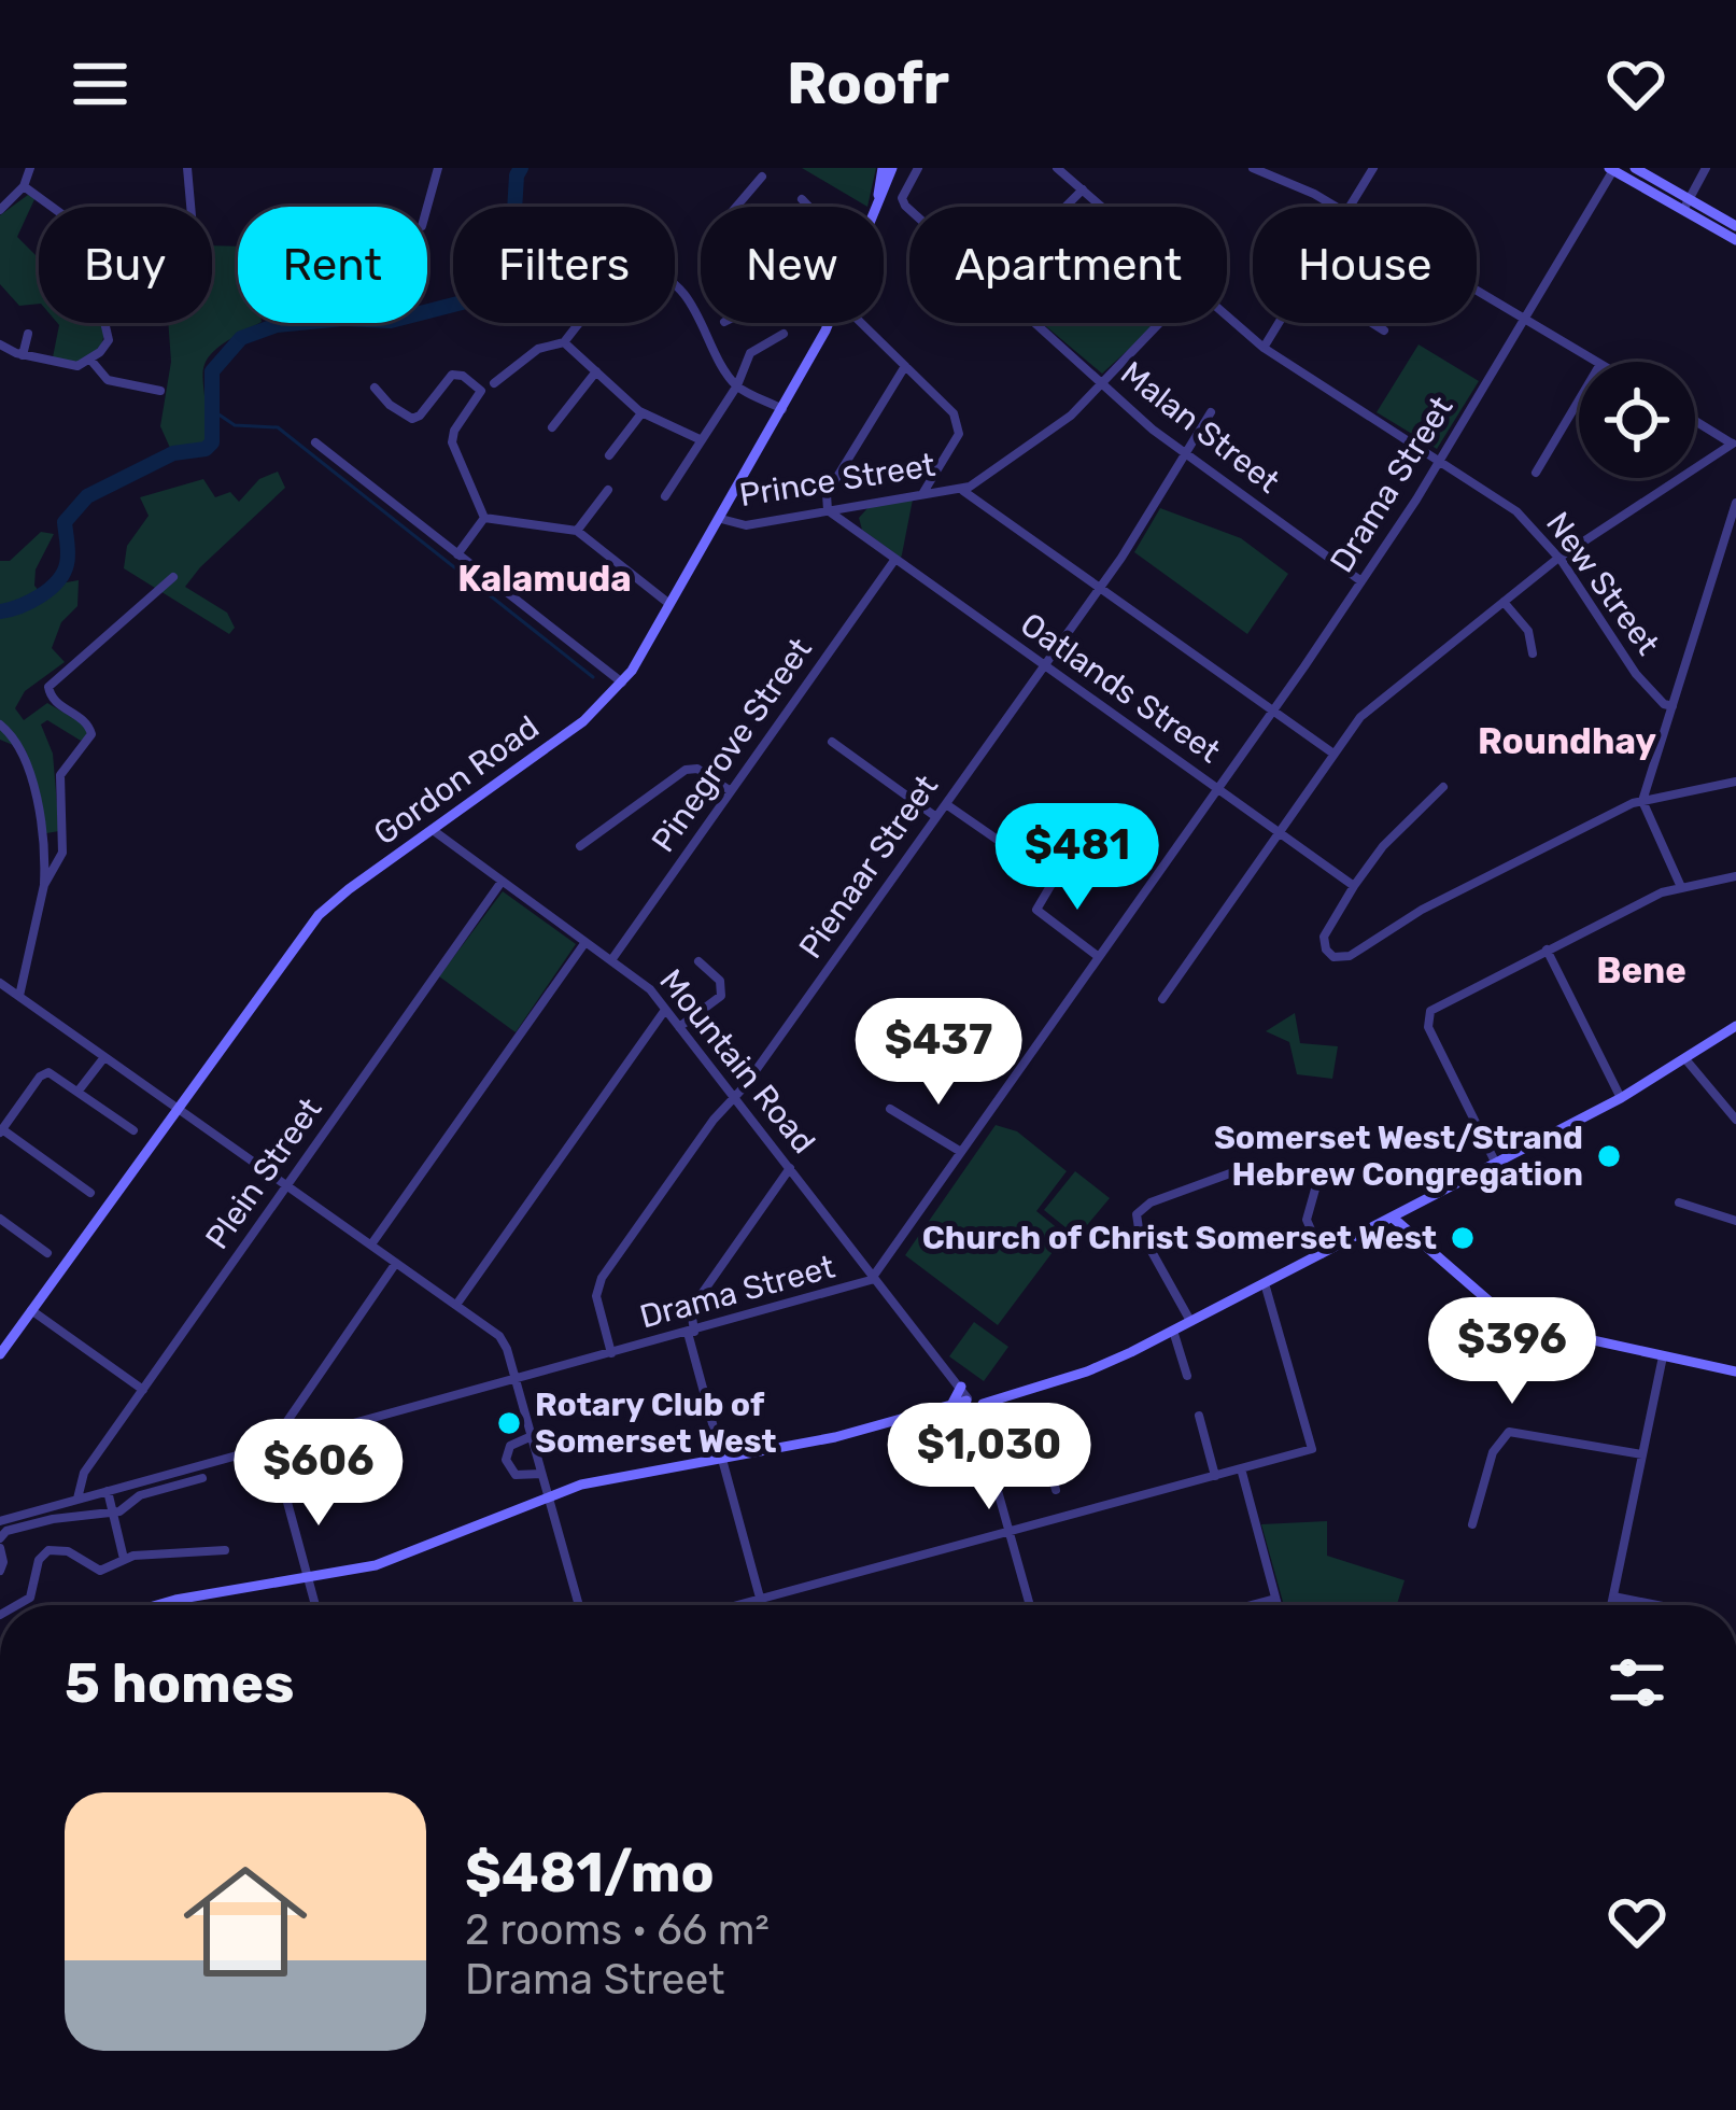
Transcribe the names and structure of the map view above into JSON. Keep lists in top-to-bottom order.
{
  "streets": {
    "street": [
      "Malan Street",
      "Prince Street",
      "Drama Street",
      "New Street",
      "Oatlands Street",
      "Pinegrove Street",
      "Gordon Road",
      "Pienaar Street",
      "Mountain Road",
      "Plein Street"
    ]
  },
  "crossings": [
    ["Malan Street", "Prince Street"],
    ["Malan Street", "Drama Street"],
    ["Malan Street", "Pienaar Street"],
    ["Prince Street", "Oatlands Street"],
    ["Prince Street", "Gordon Road"],
    ["Drama Street", "New Street"],
    ["Drama Street", "Oatlands Street"],
    ["Drama Street", "Pienaar Street"],
    ["Drama Street", "Mountain Road"],
    ["Drama Street", "Plein Street"],
    ["Oatlands Street", "Pinegrove Street"],
    ["Oatlands Street", "Pienaar Street"],
    ["Pinegrove Street", "Mountain Road"],
    ["Gordon Road", "Mountain Road"],
    ["Pienaar Street", "Mountain Road"],
    ["Mountain Road", "Plein Street"]
  ],
  "districts": ["Kalamuda", "Roundhay", "Bene"],
  "places": ["Somerset West/Strand Hebrew Congregation", "Church of Christ Somerset West", "Rotary Club of Somerset West"],
  "page": {
    "header": "Roofr",
    "chip": [
      "Buy",
      "Rent",
      "Filters",
      "New",
      "Apartment",
      "House"
    ],
    "price": [
      "$481",
      "$437",
      "$396",
      "$1,030",
      "$606"
    ],
    "heading": "5 homes",
    "list": [
      {
        "name": "$481/mo",
        "note": "2 rooms · 66 m² · Drama Street"
      }
    ]
  }
}
